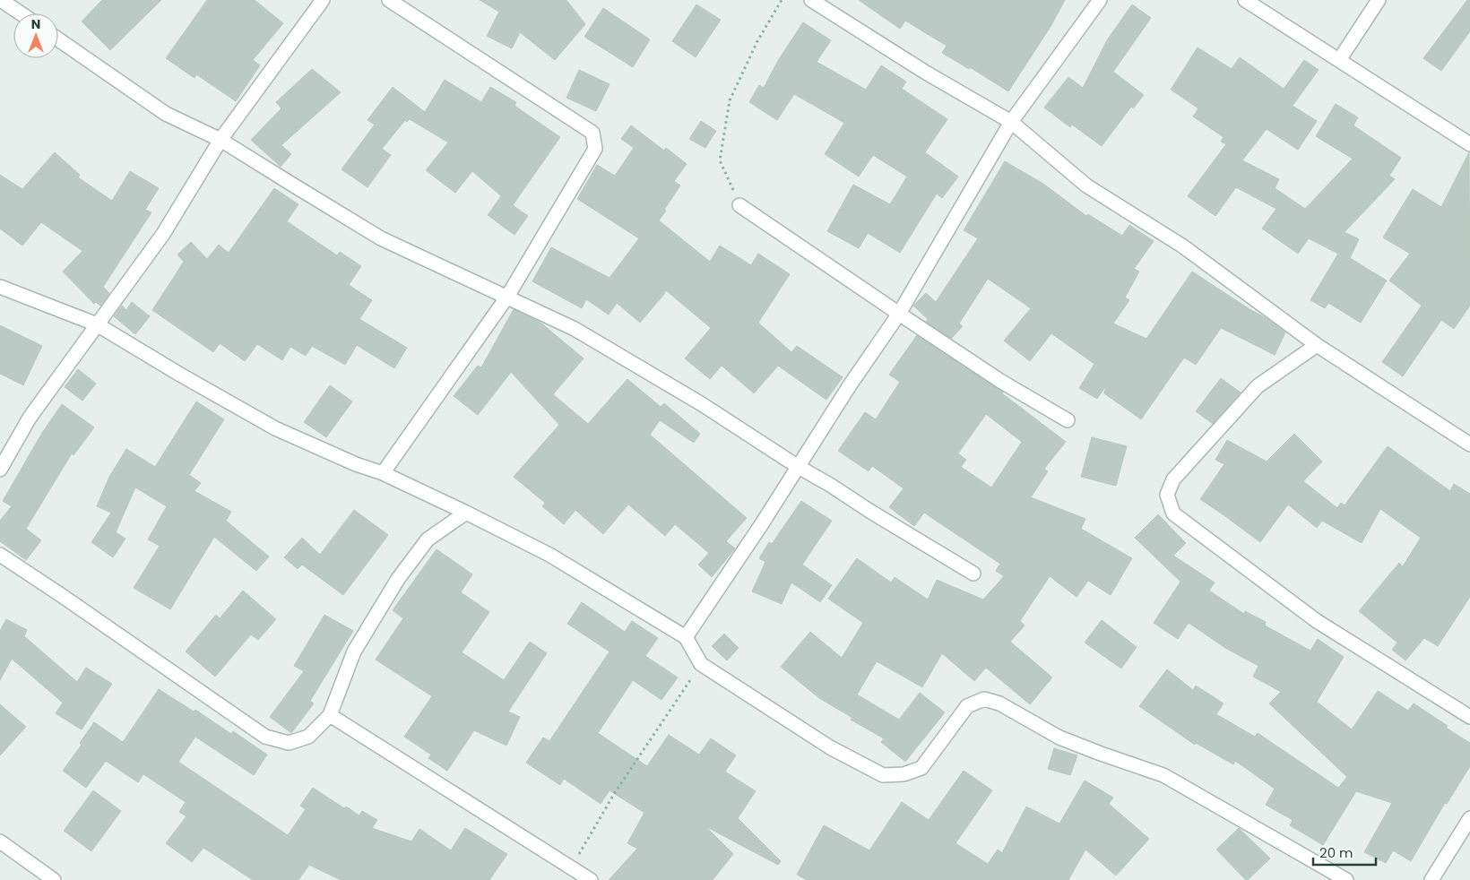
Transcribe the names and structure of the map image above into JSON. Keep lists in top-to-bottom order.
{
  "scale_bar": "20 m",
  "north": "top"
}
